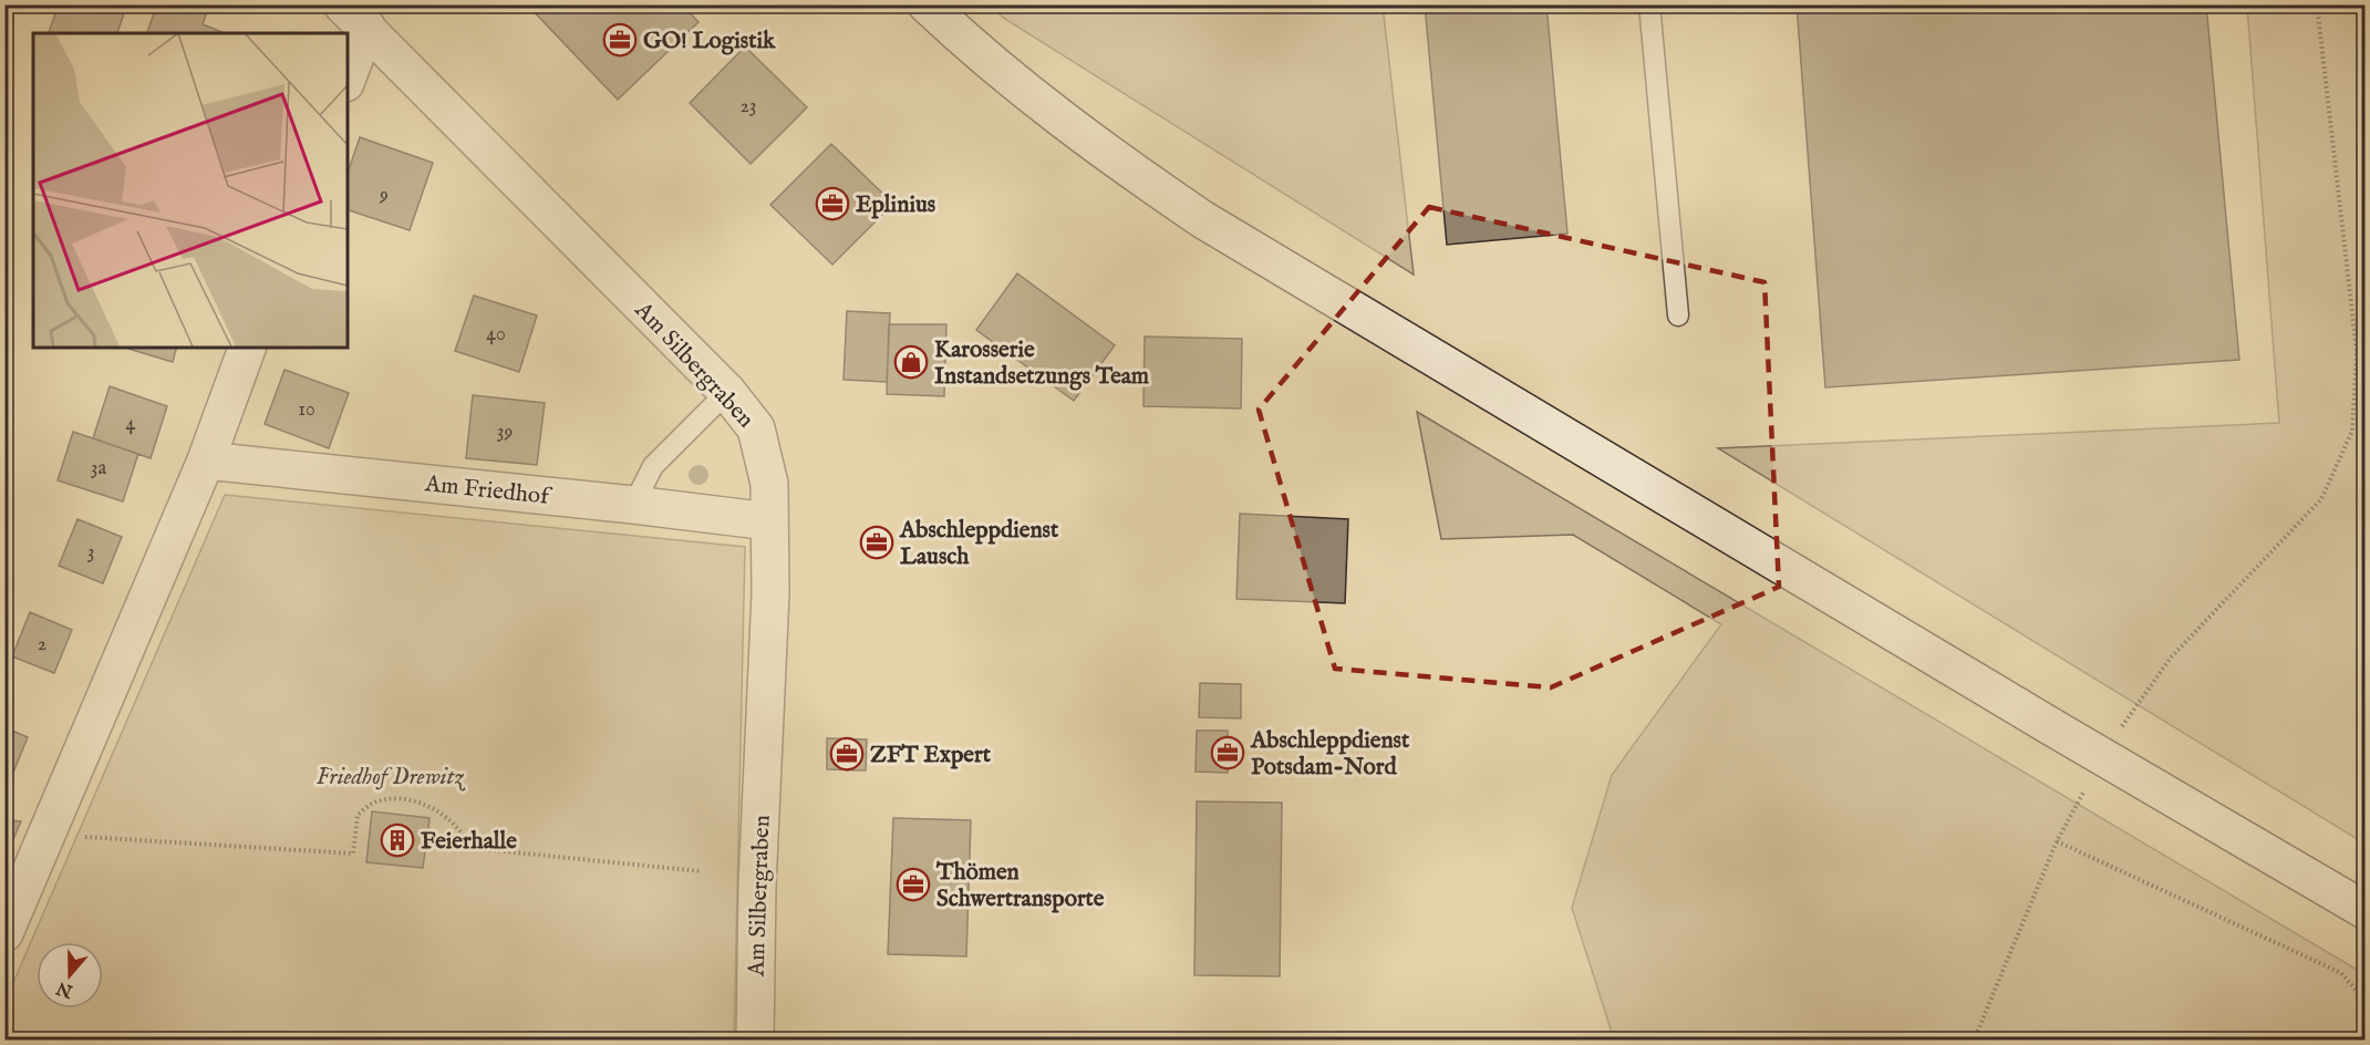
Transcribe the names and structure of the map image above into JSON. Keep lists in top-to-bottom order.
{
  "streets": {
    "street": ["Am Silbergraben", "Am Friedhof"]
  },
  "crossings": [
    ["Am Silbergraben", "Am Friedhof"]
  ],
  "parks": ["Friedhof Drewitz"],
  "places": {
    "office": [
      "GO! Logistik",
      "Eplinius",
      "Abschleppdienst Lausch",
      "Abschleppdienst Potsdam-Nord",
      "ZFT Expert",
      "Thömen Schwertransporte"
    ],
    "shop": ["Karosserie Instandsetzungs Team"],
    "building": ["Feierhalle"]
  },
  "house_numbers": [
    "23",
    "9",
    "40",
    "10",
    "4",
    "39",
    "3a",
    "3",
    "2"
  ],
  "north": "bottom"
}
